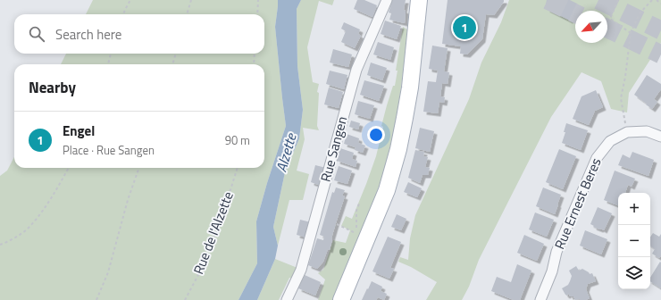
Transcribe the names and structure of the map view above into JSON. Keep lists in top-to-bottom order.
{
  "streets": {
    "street": ["Rue Sangen", "Rue Ernest Beres"],
    "path": ["Rue de l'Alzette"]
  },
  "water": ["Alzette"],
  "north": "bottom left",
  "page": {
    "pins": "1",
    "search": "Search here",
    "heading": "Nearby",
    "list": [
      {
        "mark": "1",
        "name": "Engel",
        "note": "Place · Rue Sangen",
        "value": "90 m"
      }
    ],
    "map_buttons": ["+", "−"]
  }
}
